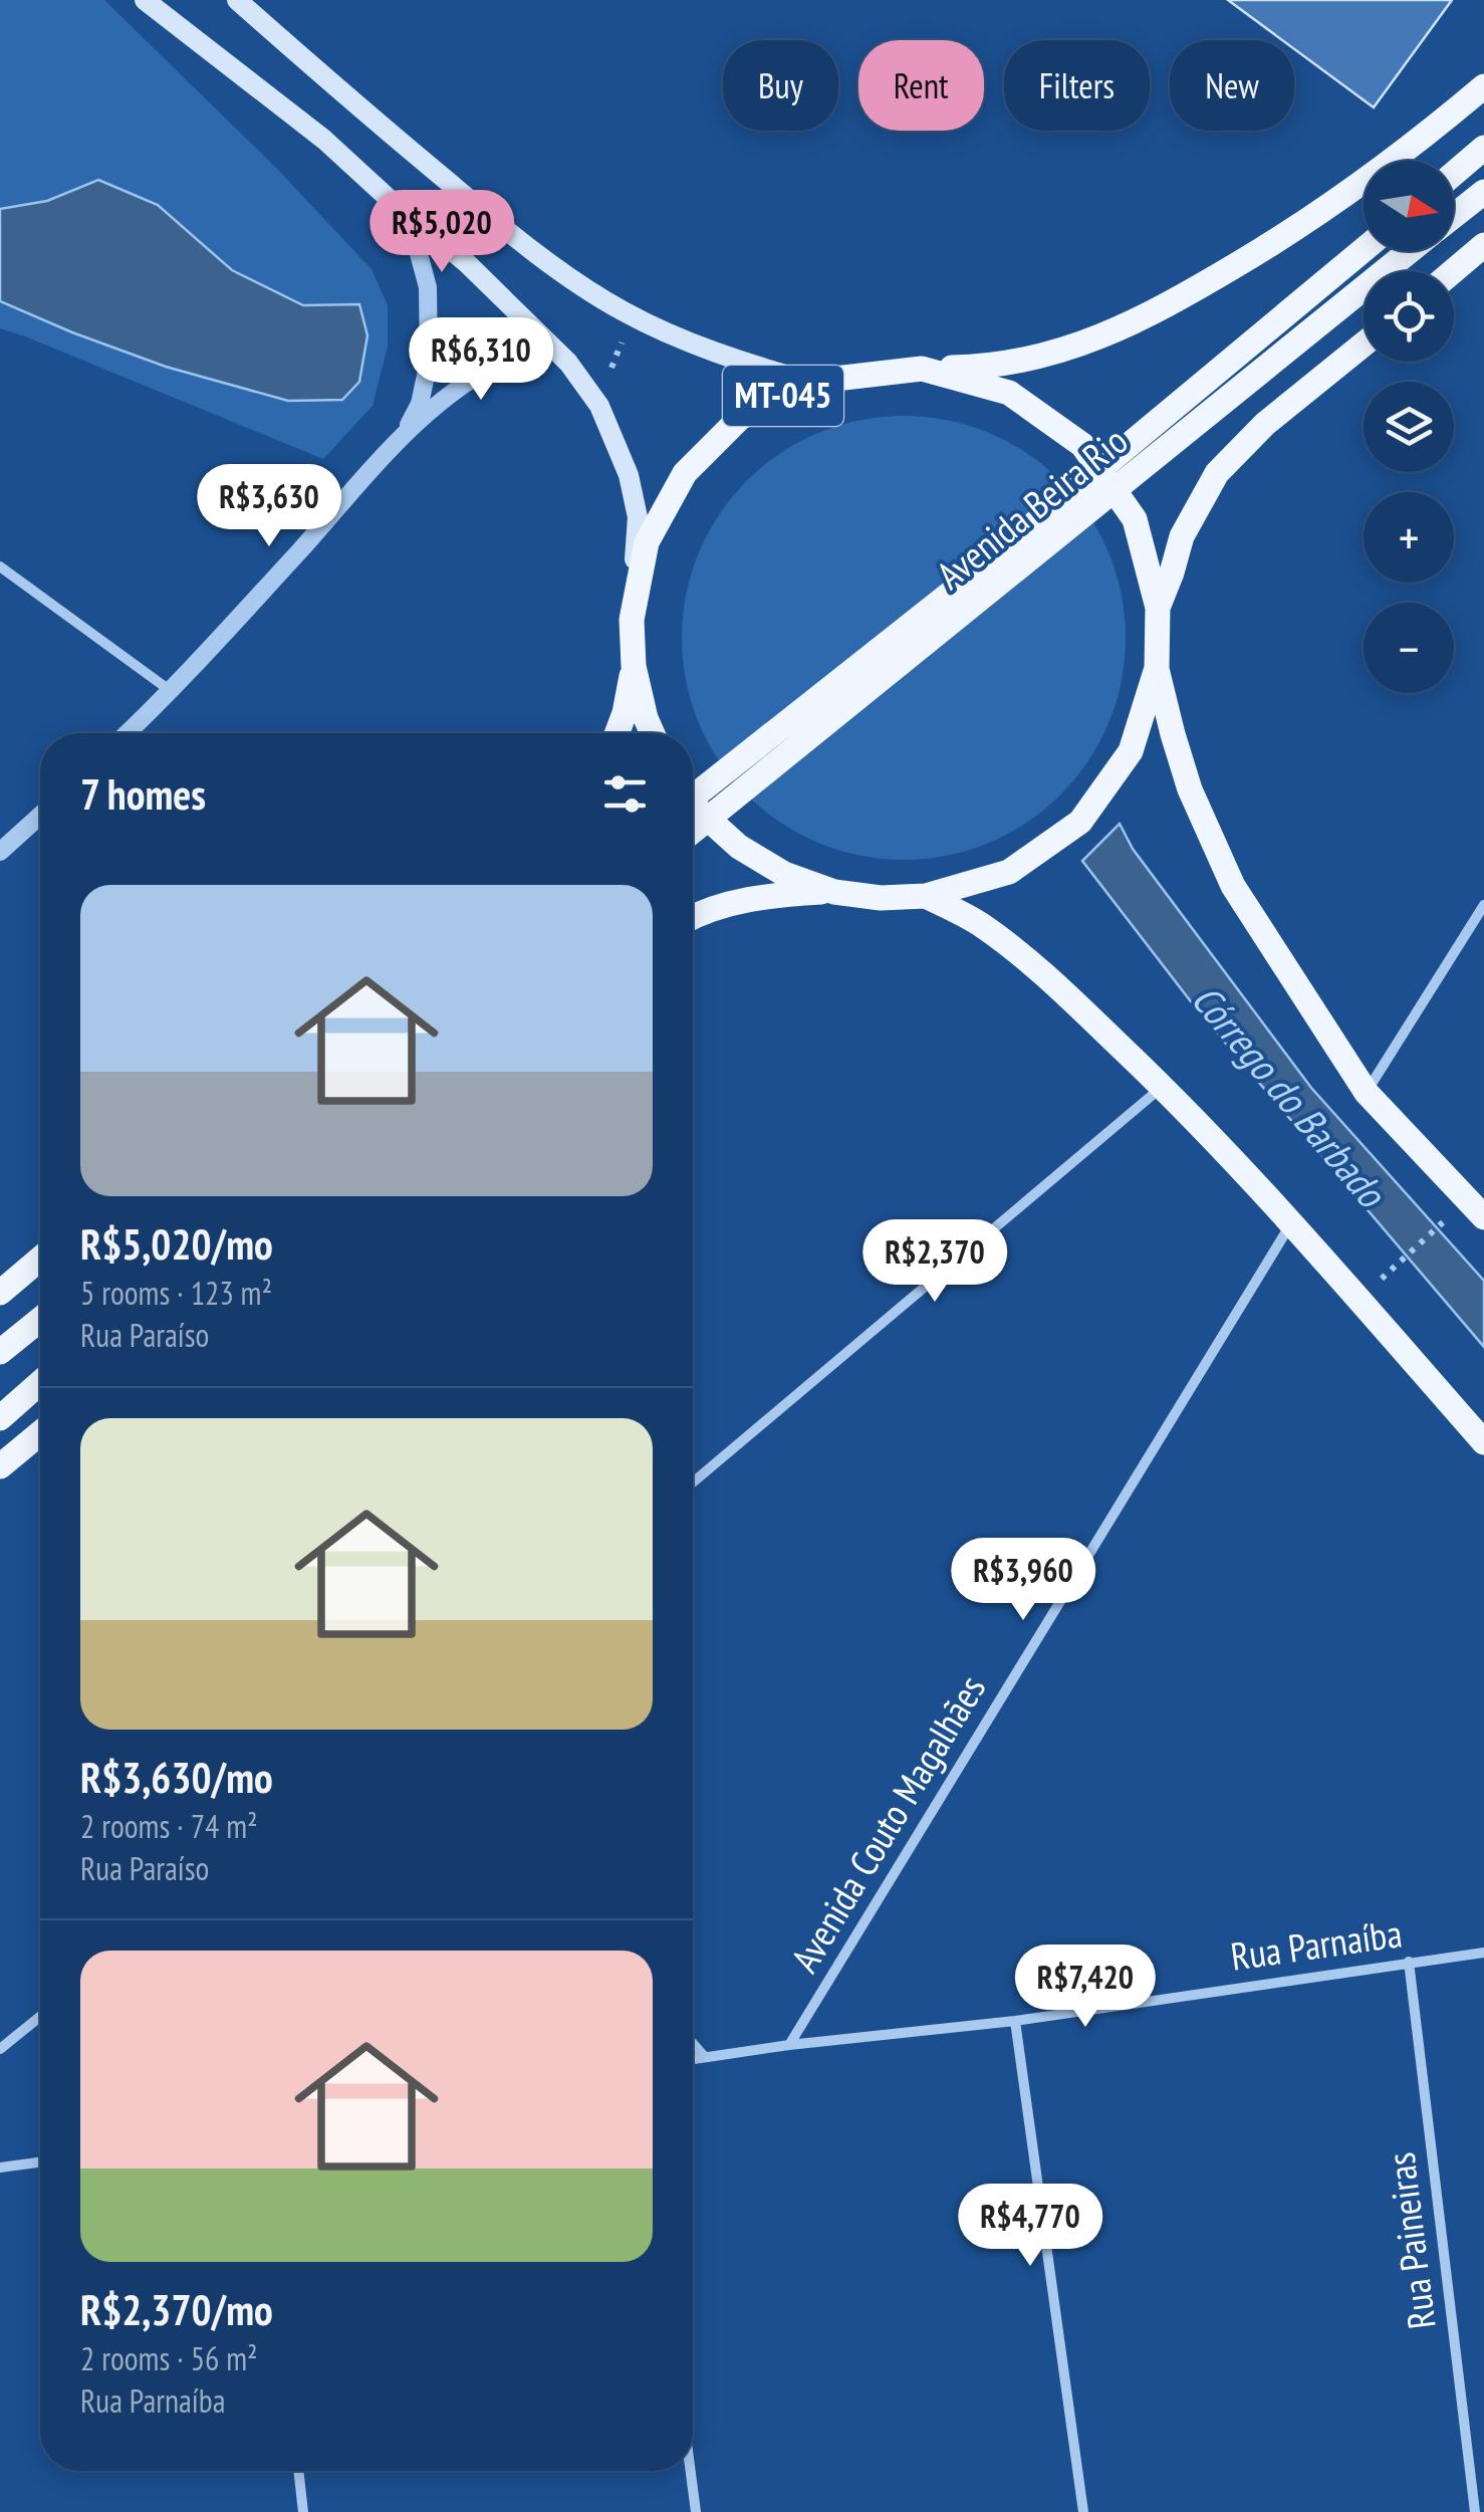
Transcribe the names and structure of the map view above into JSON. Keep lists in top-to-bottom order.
{
  "streets": {
    "main road": ["MT-045", "Avenida Beira Rio"],
    "street": ["Avenida Couto Magalhães", "Rua Parnaíba", "Rua Paineiras"]
  },
  "crossings": [
    ["MT-045", "Avenida Couto Magalhães"],
    ["Avenida Couto Magalhães", "Rua Parnaíba"],
    ["Rua Parnaíba", "Rua Paineiras"]
  ],
  "water": ["Córrego do Barbado"],
  "north": "right",
  "page": {
    "chip": [
      "Buy",
      "Rent",
      "Filters",
      "New"
    ],
    "map_buttons": ["+", "−"],
    "price": [
      "R$5,020",
      "R$6,310",
      "R$3,630",
      "R$2,370",
      "R$3,960",
      "R$7,420",
      "R$4,770"
    ],
    "heading": "7 homes",
    "list": [
      {
        "name": "R$5,020/mo",
        "note": "5 rooms · 123 m² · Rua Paraíso"
      },
      {
        "name": "R$3,630/mo",
        "note": "2 rooms · 74 m² · Rua Paraíso"
      },
      {
        "name": "R$2,370/mo",
        "note": "2 rooms · 56 m² · Rua Parnaíba"
      }
    ]
  }
}
